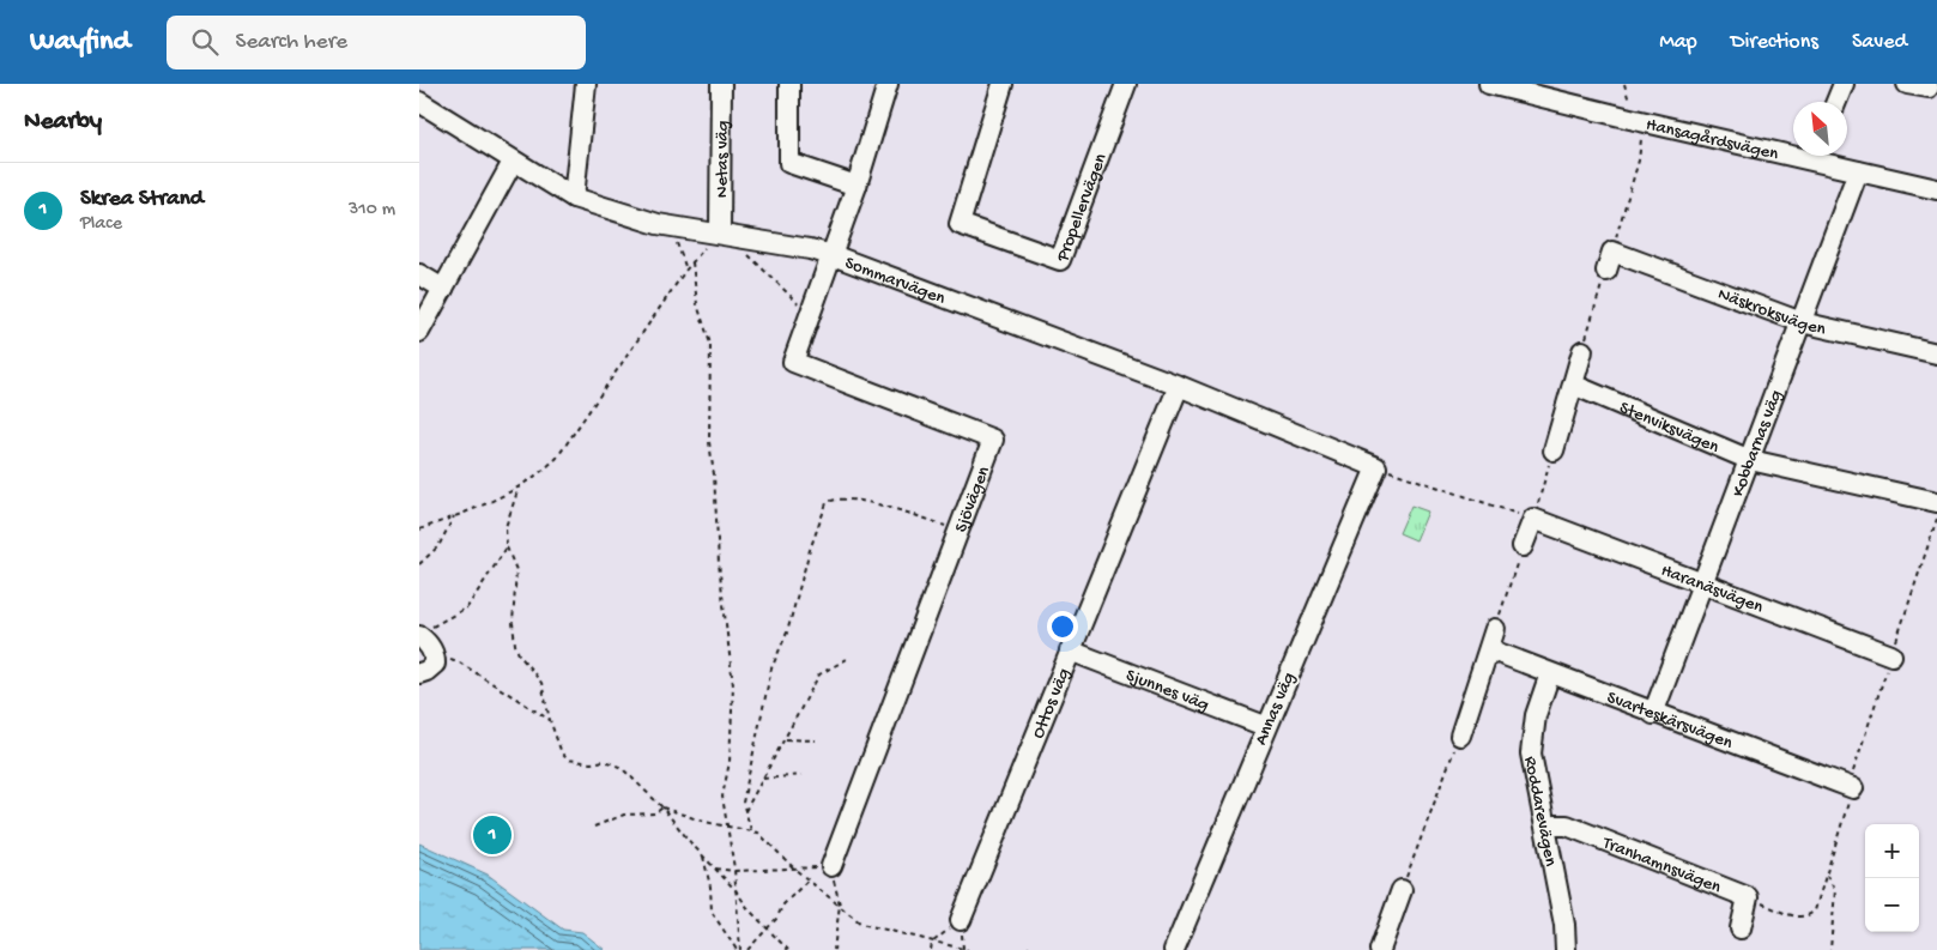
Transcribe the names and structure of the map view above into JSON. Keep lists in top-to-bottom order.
{
  "streets": {
    "street": [
      "Hansagårdsvägen",
      "Netas väg",
      "Propellervägen",
      "Sommarvägen",
      "Näskroksvägen",
      "Stenviksvägen",
      "Kobbarnas väg",
      "Sjövägen",
      "Haranäsvägen",
      "Sjunnes väg",
      "Ottos väg",
      "Annas väg",
      "Svarteskärsvägen",
      "Roddarevägen",
      "Tranhamnsvägen"
    ]
  },
  "crossings": [
    ["Hansagårdsvägen", "Kobbarnas väg"],
    ["Netas väg", "Sommarvägen"],
    ["Sommarvägen", "Sjövägen"],
    ["Sommarvägen", "Ottos väg"],
    ["Sommarvägen", "Annas väg"],
    ["Näskroksvägen", "Kobbarnas väg"],
    ["Stenviksvägen", "Kobbarnas väg"],
    ["Kobbarnas väg", "Haranäsvägen"],
    ["Kobbarnas väg", "Svarteskärsvägen"],
    ["Sjunnes väg", "Ottos väg"],
    ["Sjunnes väg", "Annas väg"],
    ["Svarteskärsvägen", "Roddarevägen"],
    ["Roddarevägen", "Tranhamnsvägen"]
  ],
  "north": "top left",
  "page": {
    "header": "Wayfind",
    "search": "Search here",
    "nav": ["Map", "Directions", "Saved"],
    "heading": "Nearby",
    "list": [
      {
        "mark": "1",
        "name": "Skrea Strand",
        "note": "Place",
        "value": "310 m"
      }
    ],
    "pins": "1",
    "map_buttons": ["+", "−"]
  }
}
